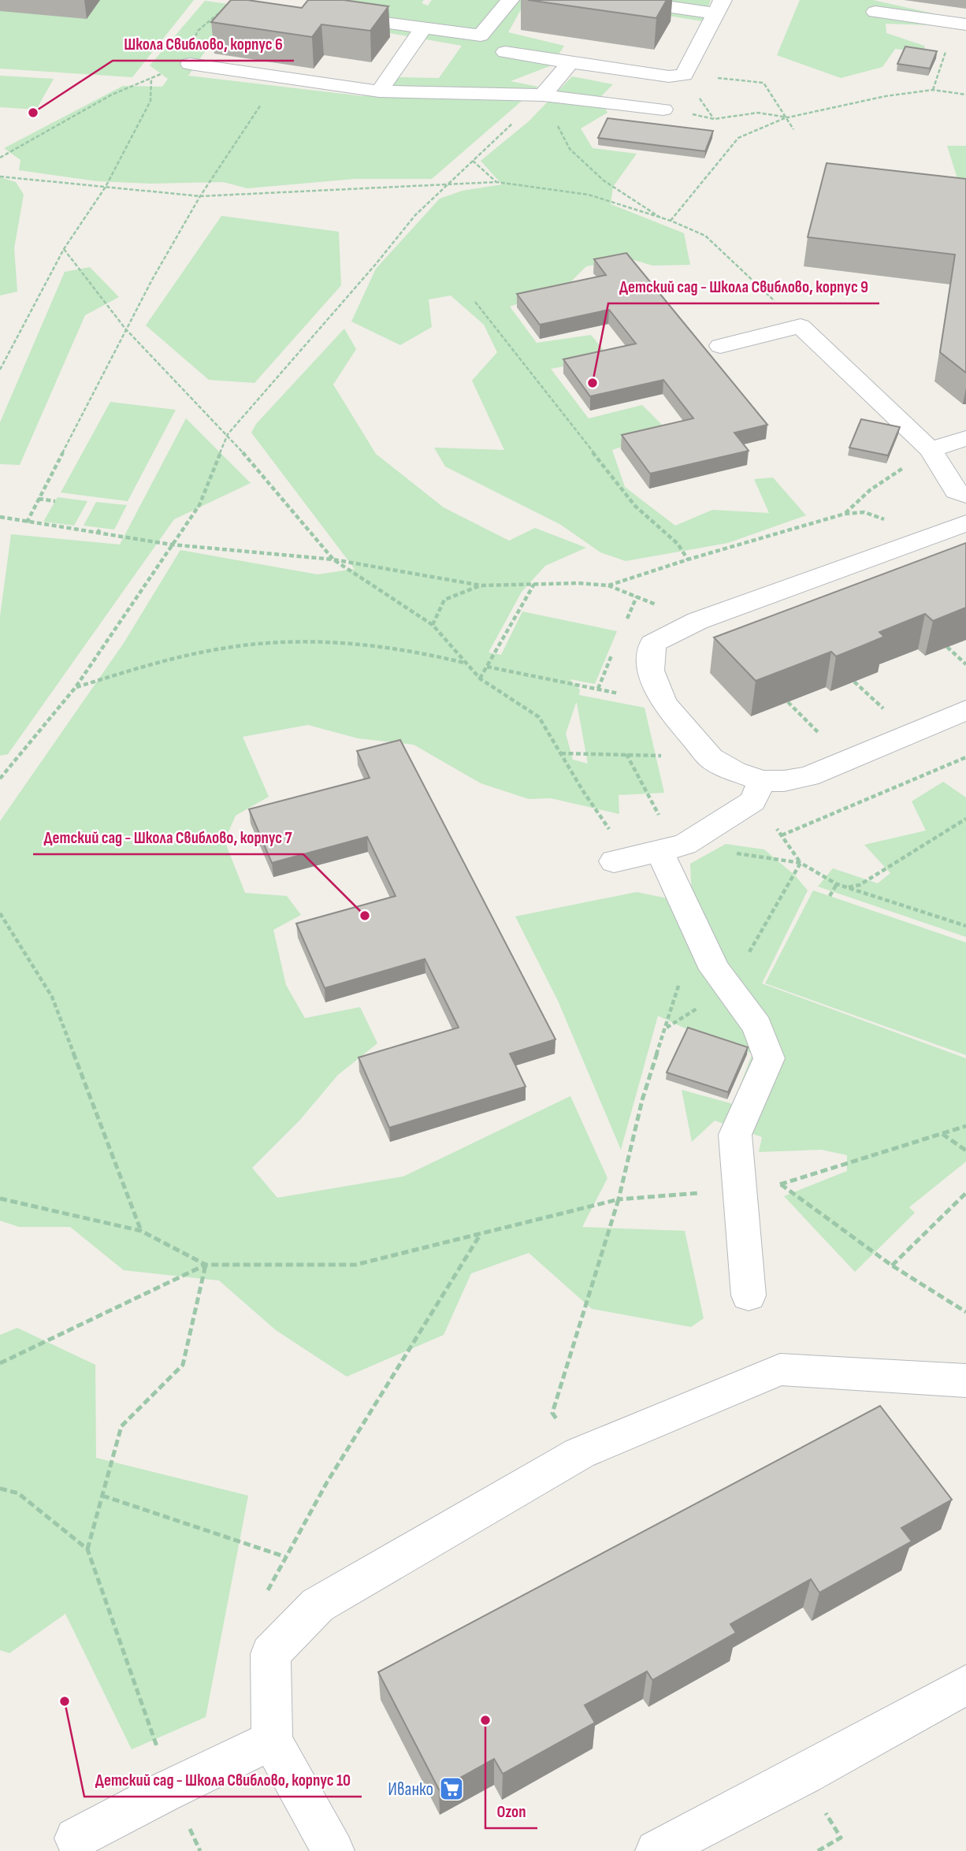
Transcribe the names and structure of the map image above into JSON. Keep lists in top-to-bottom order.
{
  "places": {
    "other": [
      "Школа Свиблово, корпус 6",
      "Детский сад - Школа Свиблово, корпус 9",
      "Детский сад - Школа Свиблово, корпус 7",
      "Детский сад - Школа Свиблово, корпус 10",
      "Ozon"
    ],
    "supermarket": ["Иванко"]
  }
}
